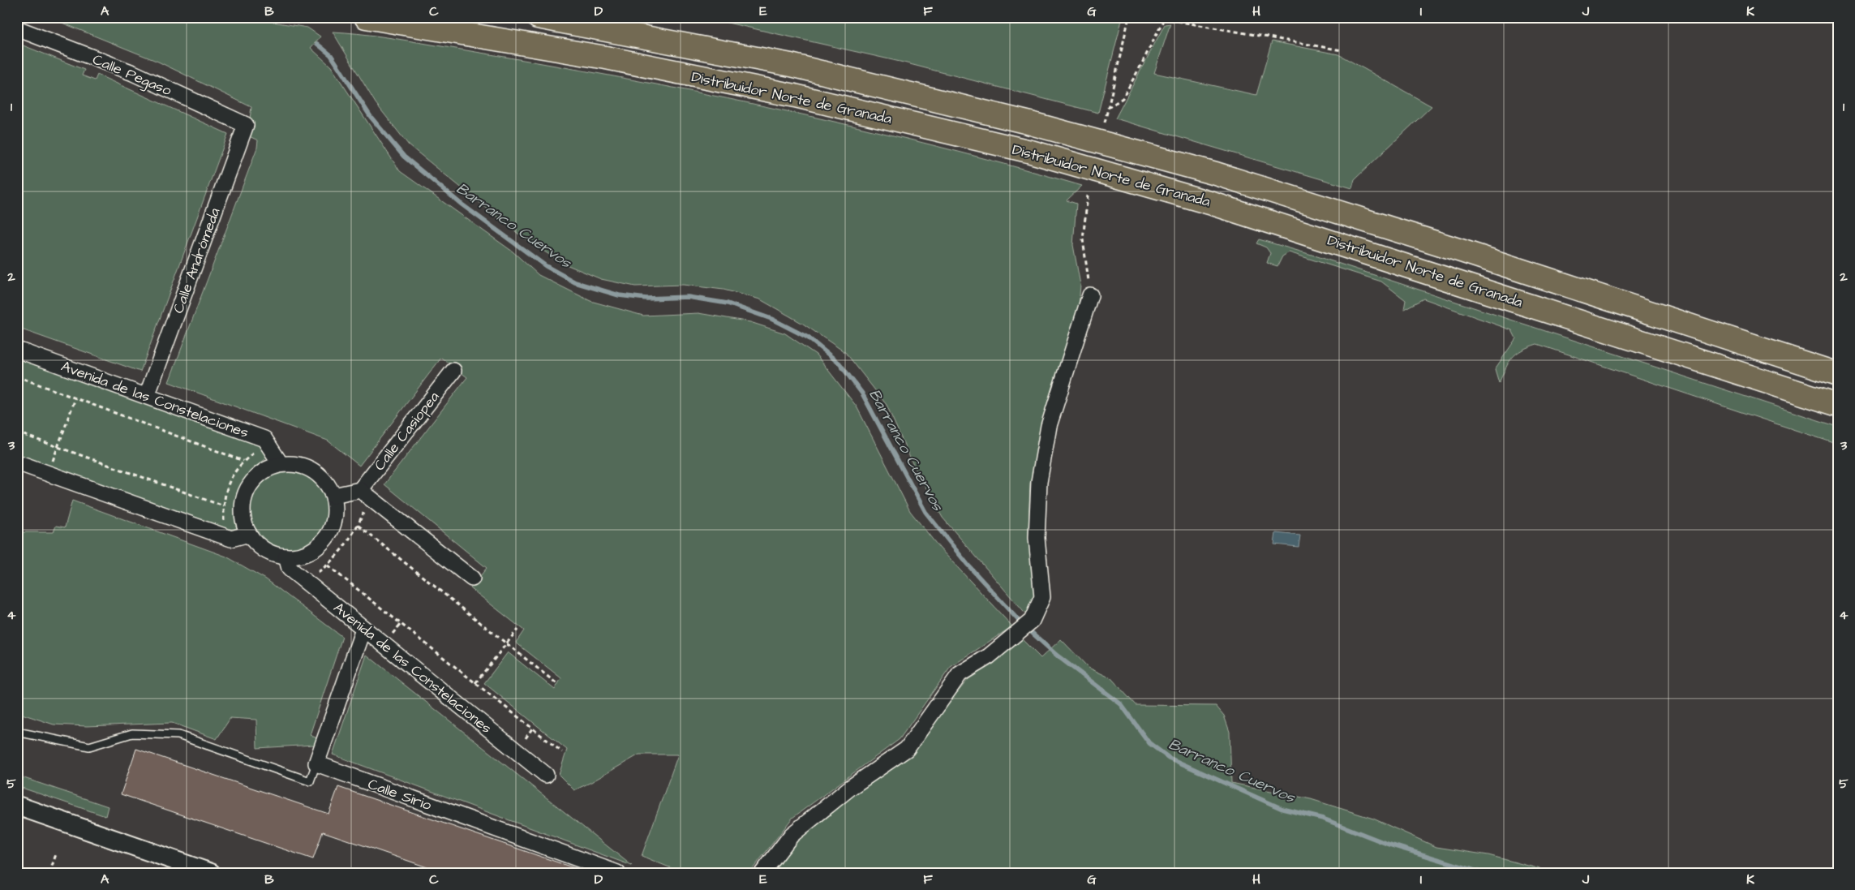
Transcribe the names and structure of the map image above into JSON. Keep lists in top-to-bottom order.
{
  "streets": {
    "main road": ["Distribuidor Norte de Granada"],
    "street": [
      "Calle Pegaso",
      "Calle Andrómeda",
      "Avenida de las Constelaciones",
      "Calle Casiopea",
      "Calle Sirio"
    ]
  },
  "crossings": [
    ["Calle Pegaso", "Calle Andrómeda"],
    ["Calle Andrómeda", "Avenida de las Constelaciones"]
  ],
  "water": ["Barranco Cuervos"],
  "grid": {
    "columns": [
      "A",
      "B",
      "C",
      "D",
      "E",
      "F",
      "G",
      "H",
      "I",
      "J",
      "K"
    ],
    "rows": [
      "1",
      "2",
      "3",
      "4",
      "5"
    ]
  }
}
